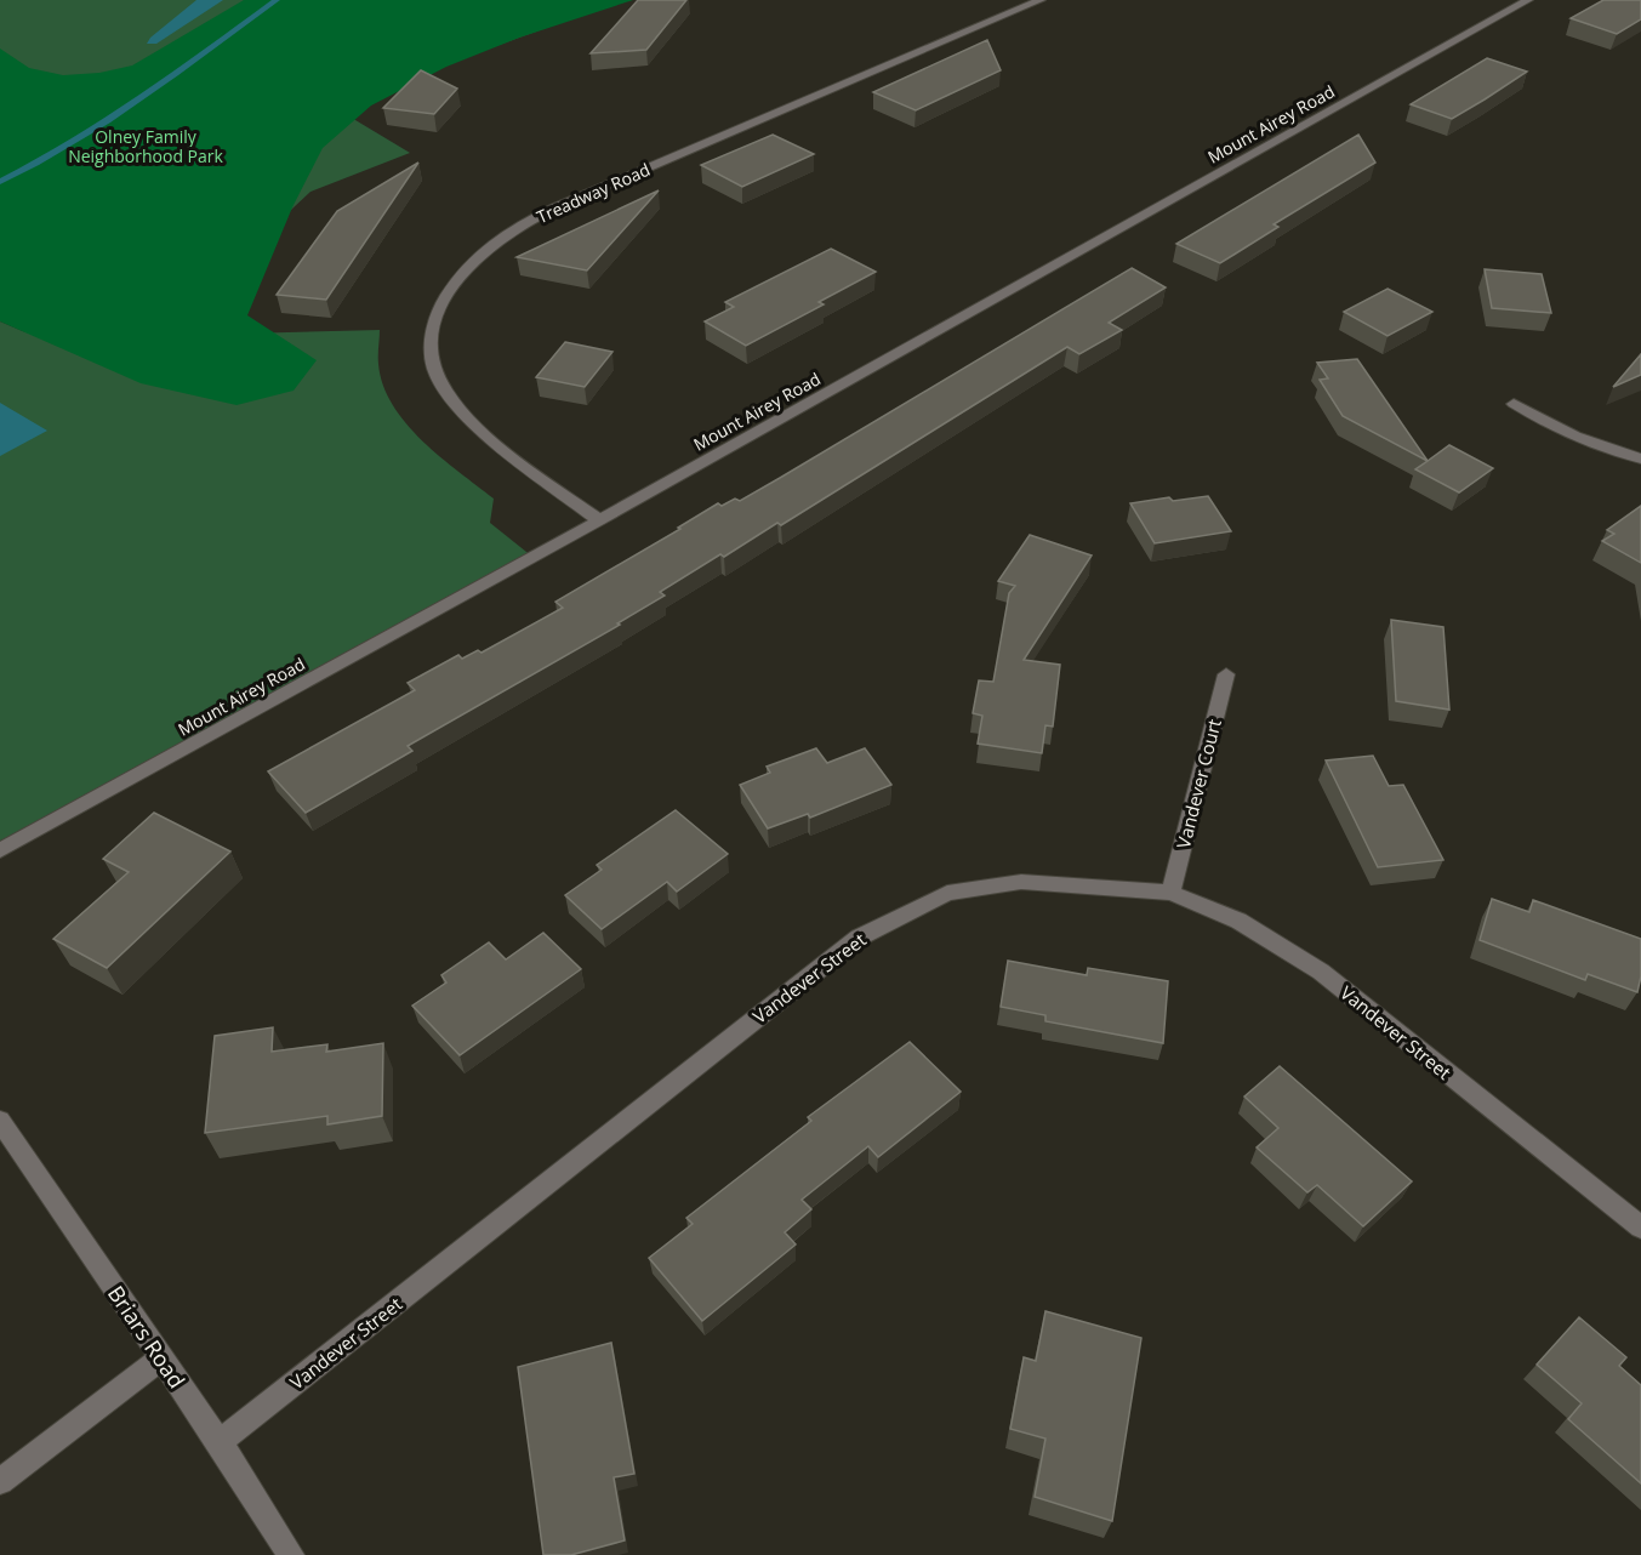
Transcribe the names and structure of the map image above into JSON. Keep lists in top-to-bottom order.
{
  "streets": {
    "street": [
      "Mount Airey Road",
      "Treadway Road",
      "Vandever Court",
      "Vandever Street",
      "Briars Road"
    ]
  },
  "crossings": [
    ["Mount Airey Road", "Treadway Road"],
    ["Vandever Court", "Vandever Street"],
    ["Vandever Street", "Briars Road"]
  ],
  "parks": ["Olney Family Neighborhood Park"]
}
